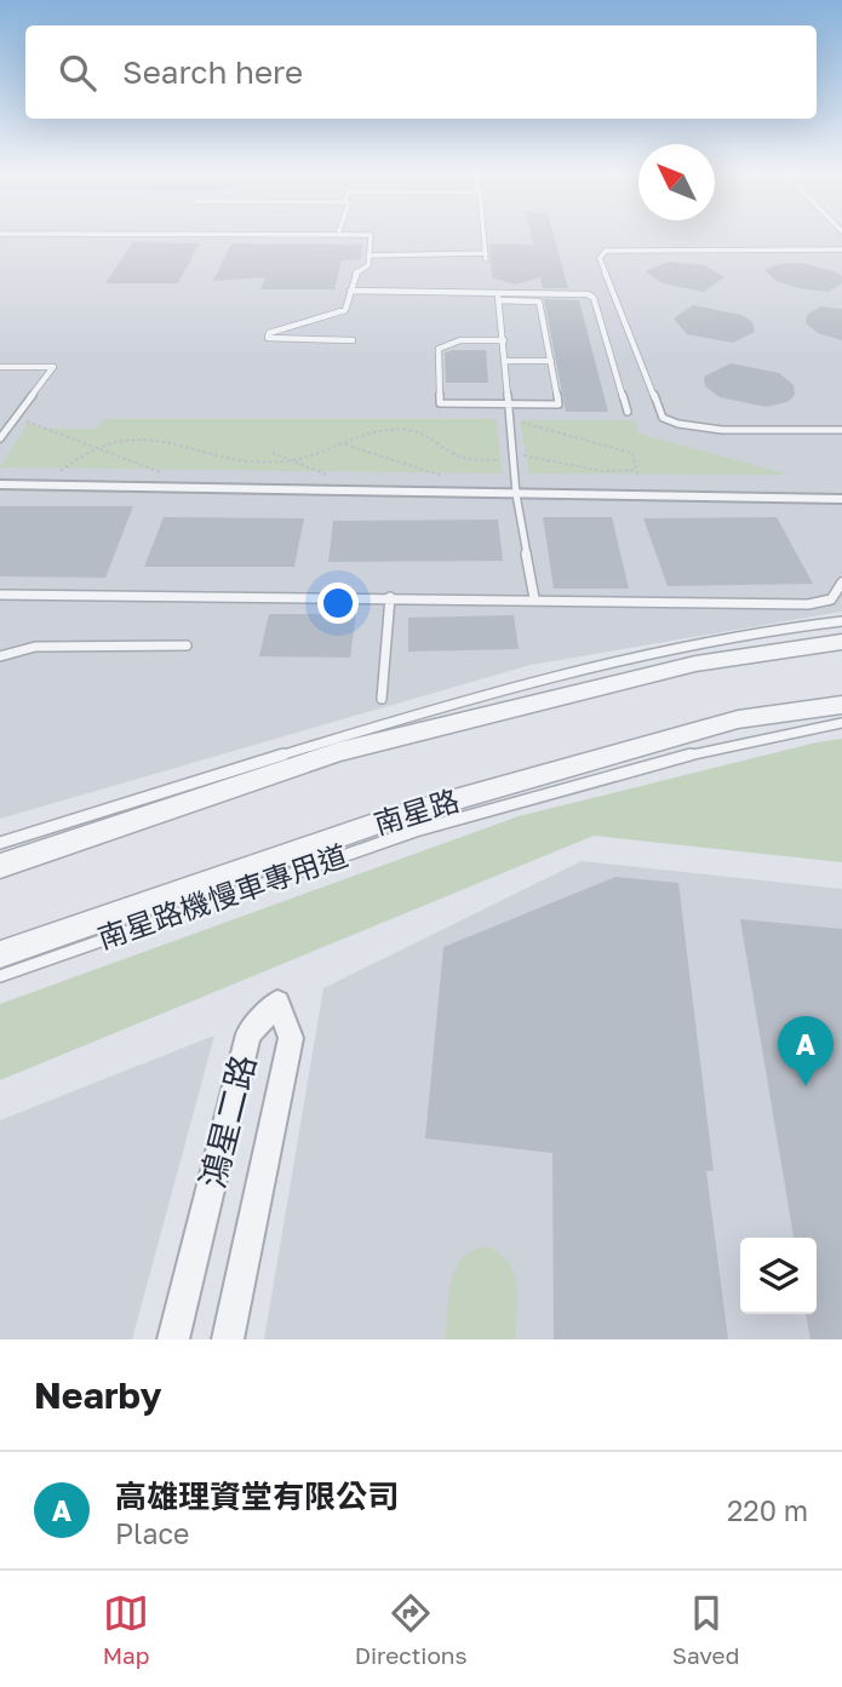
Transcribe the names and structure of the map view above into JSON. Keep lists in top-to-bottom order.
{
  "streets": {
    "street": ["南星路", "鴻星二路"],
    "lane": ["南星路機慢車專用道"]
  },
  "north": "top left",
  "page": {
    "search": "Search here",
    "pins": "A",
    "heading": "Nearby",
    "list": [
      {
        "mark": "A",
        "name": "高雄理資堂有限公司",
        "note": "Place",
        "value": "220 m"
      }
    ],
    "nav": ["Map", "Directions", "Saved"]
  }
}
